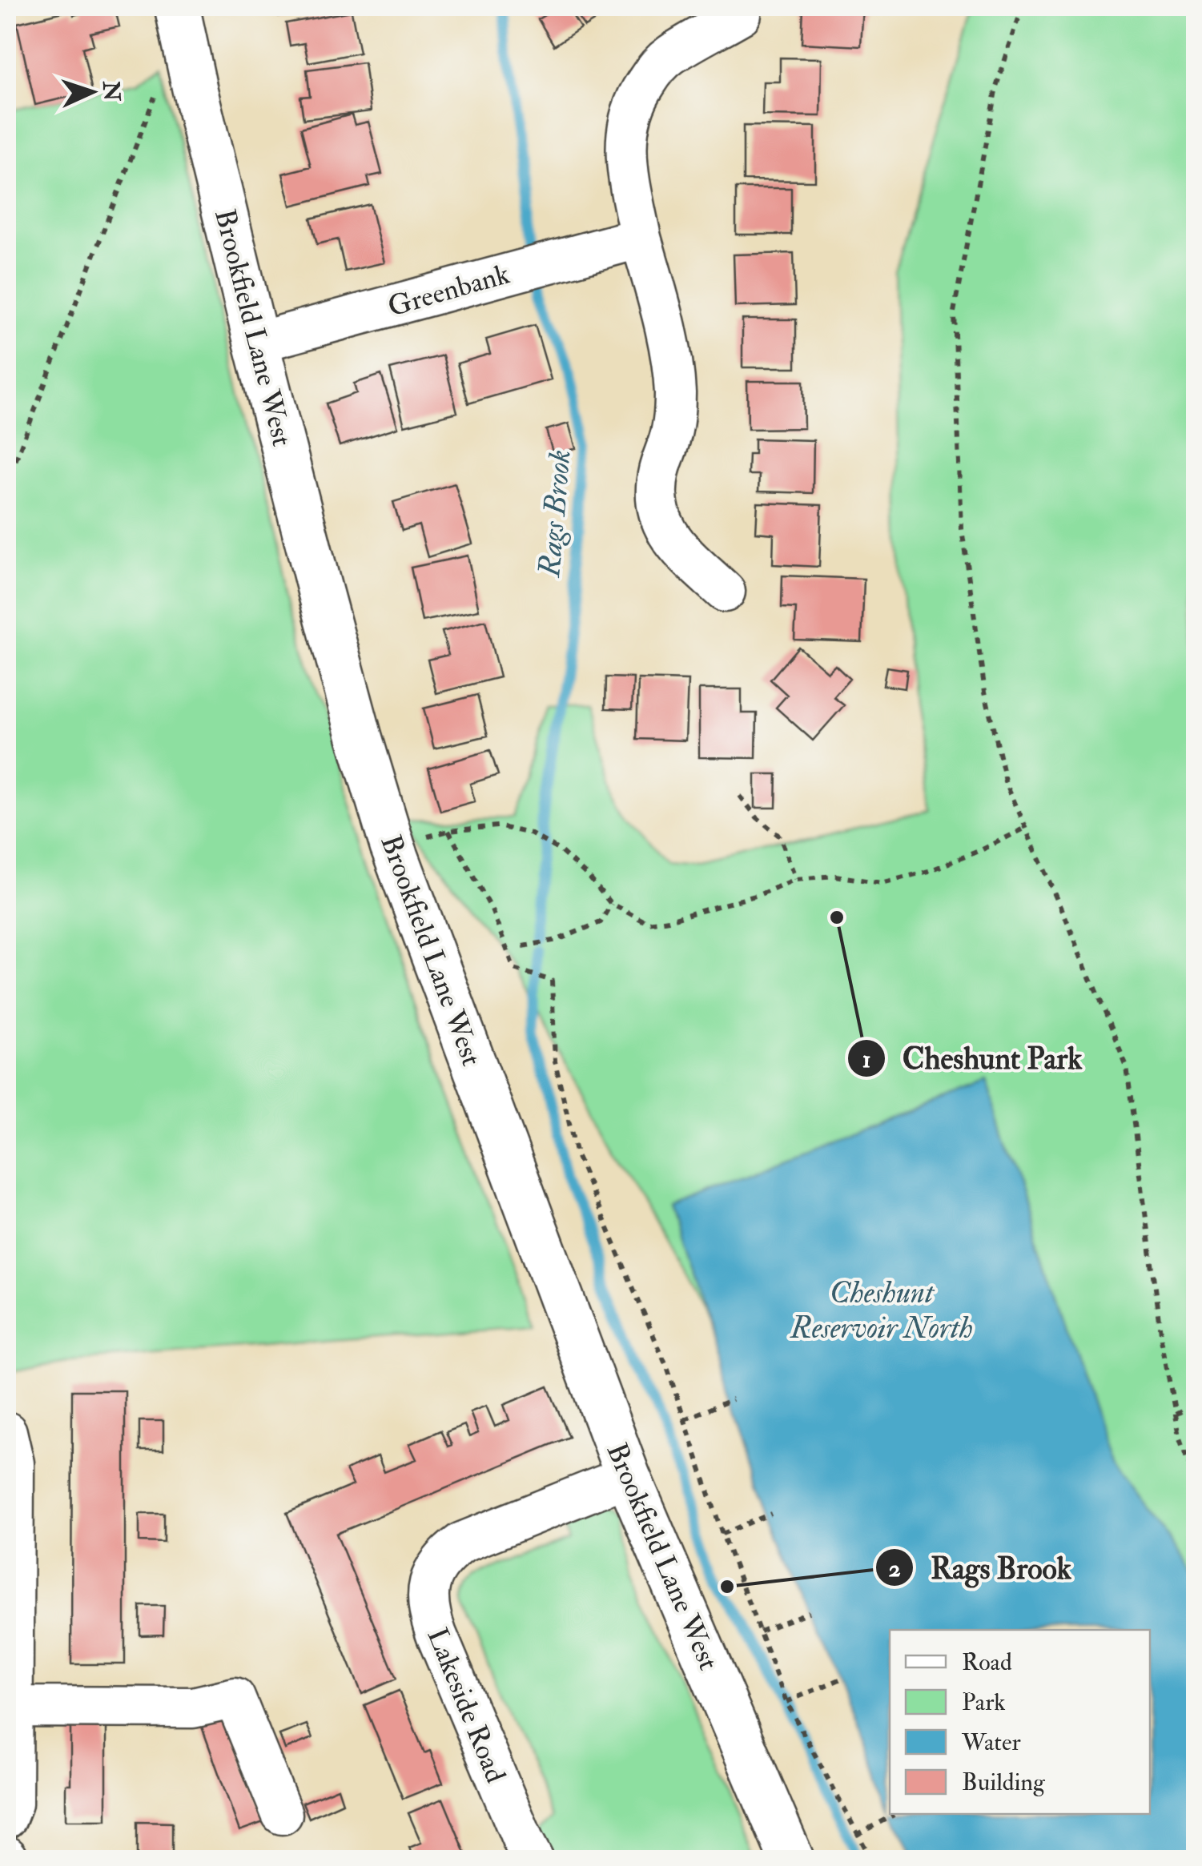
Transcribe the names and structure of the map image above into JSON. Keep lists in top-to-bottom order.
{
  "streets": {
    "main road": ["Brookfield Lane West"],
    "street": ["Greenbank", "Lakeside Road"]
  },
  "crossings": [
    ["Greenbank", "Brookfield Lane West"],
    ["Brookfield Lane West", "Lakeside Road"]
  ],
  "water": ["Rags Brook", "Cheshunt Reservoir North"],
  "places": ["Cheshunt Park", "Rags Brook"],
  "legend": [
    "Road",
    "Park",
    "Water",
    "Building"
  ],
  "north": "right"
}
